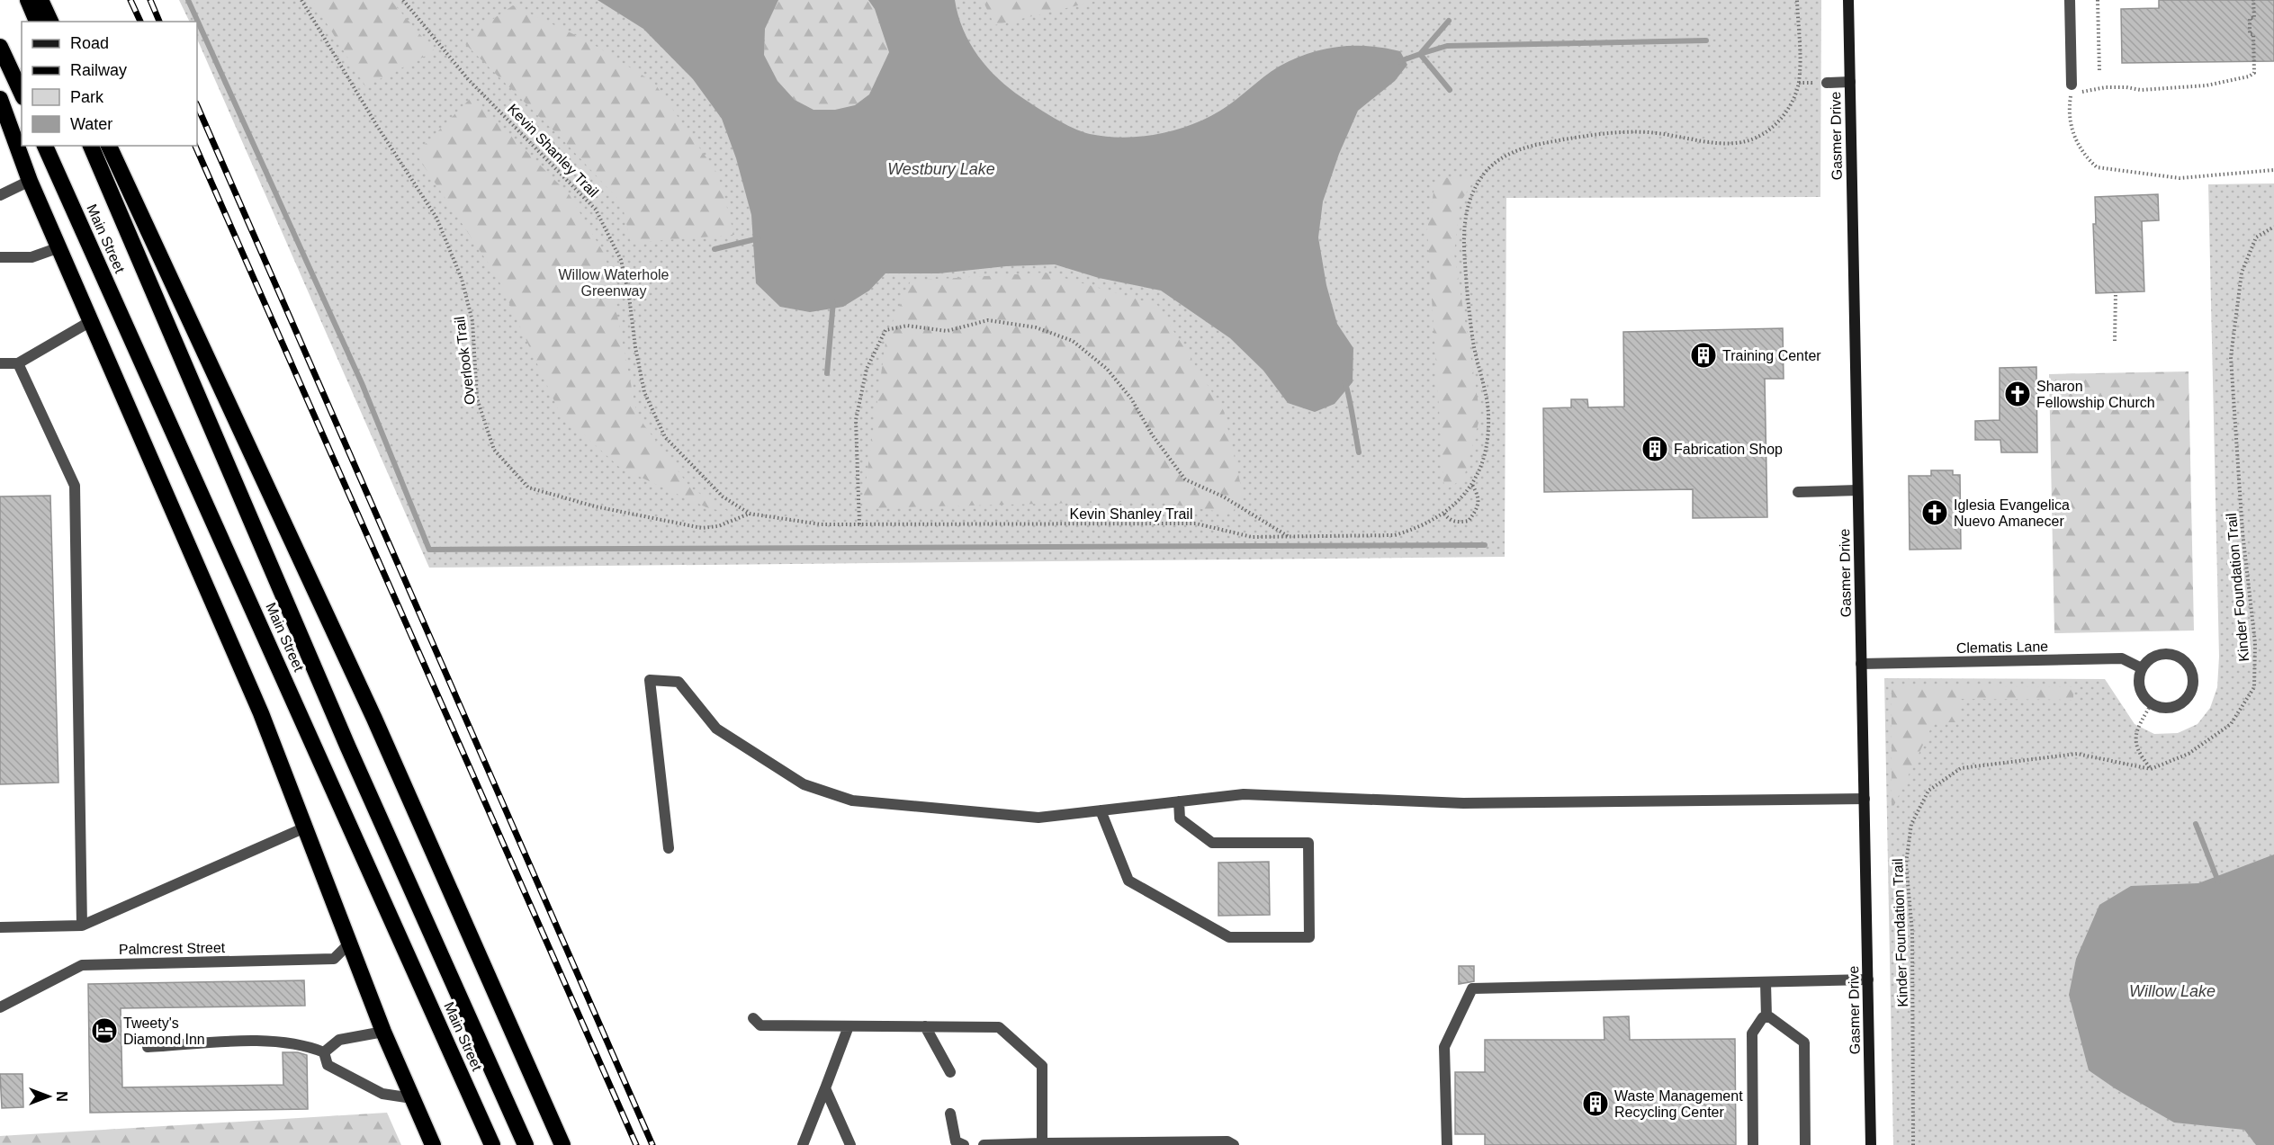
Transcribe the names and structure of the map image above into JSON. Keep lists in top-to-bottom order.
{
  "streets": {
    "highway": ["Main Street"],
    "street": ["Gasmer Drive", "Clematis Lane", "Palmcrest Street"],
    "path": ["Kevin Shanley Trail", "Overlook Trail", "Kinder Foundation Trail"]
  },
  "crossings": [
    ["Gasmer Drive", "Clematis Lane"],
    ["Kevin Shanley Trail", "Overlook Trail"]
  ],
  "water": ["Westbury Lake", "Willow Lake"],
  "parks": ["Willow Waterhole Greenway"],
  "places": {
    "building": ["Training Center", "Fabrication Shop", "Waste Management Recycling Center"],
    "church": ["Sharon Fellowship Church", "Iglesia Evangelica Nuevo Amanecer"],
    "hotel": ["Tweety's Diamond Inn"]
  },
  "legend": [
    "Road",
    "Railway",
    "Park",
    "Water"
  ],
  "north": "right"
}
